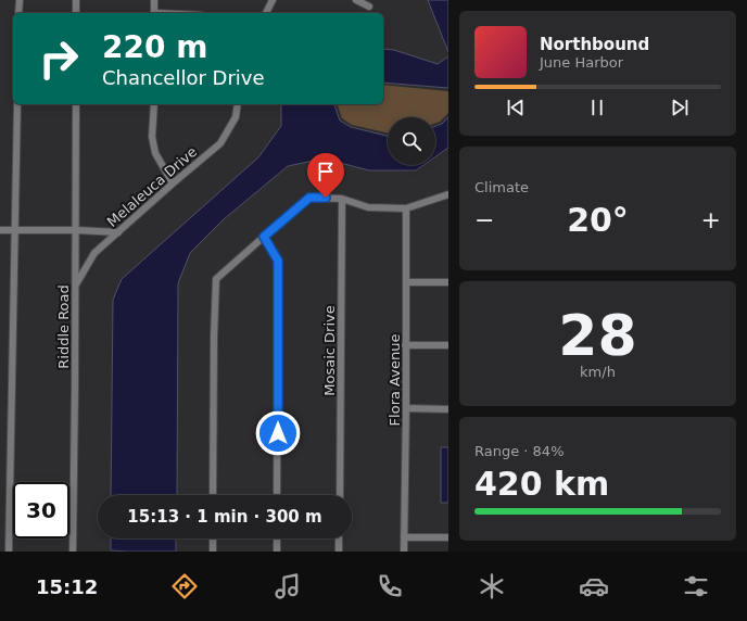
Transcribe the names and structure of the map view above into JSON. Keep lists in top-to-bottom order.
{
  "streets": {
    "street": [
      "Melaleuca Drive",
      "Riddle Road",
      "Mosaic Drive",
      "Flora Avenue"
    ]
  },
  "crossings": [
    ["Melaleuca Drive", "Riddle Road"]
  ],
  "page": {
    "turn": ["220 m", "Chancellor Drive"],
    "song": ["Northbound", "June Harbor"],
    "tile": [
      "Climate",
      ["28", "km/h"],
      ["Range · 84%", "420 km"]
    ],
    "heat": ["−", "20°", "+"],
    "limit": "30",
    "trip": "15:13 · 1 min · 300 m",
    "tabs": "15:12"
  }
}
